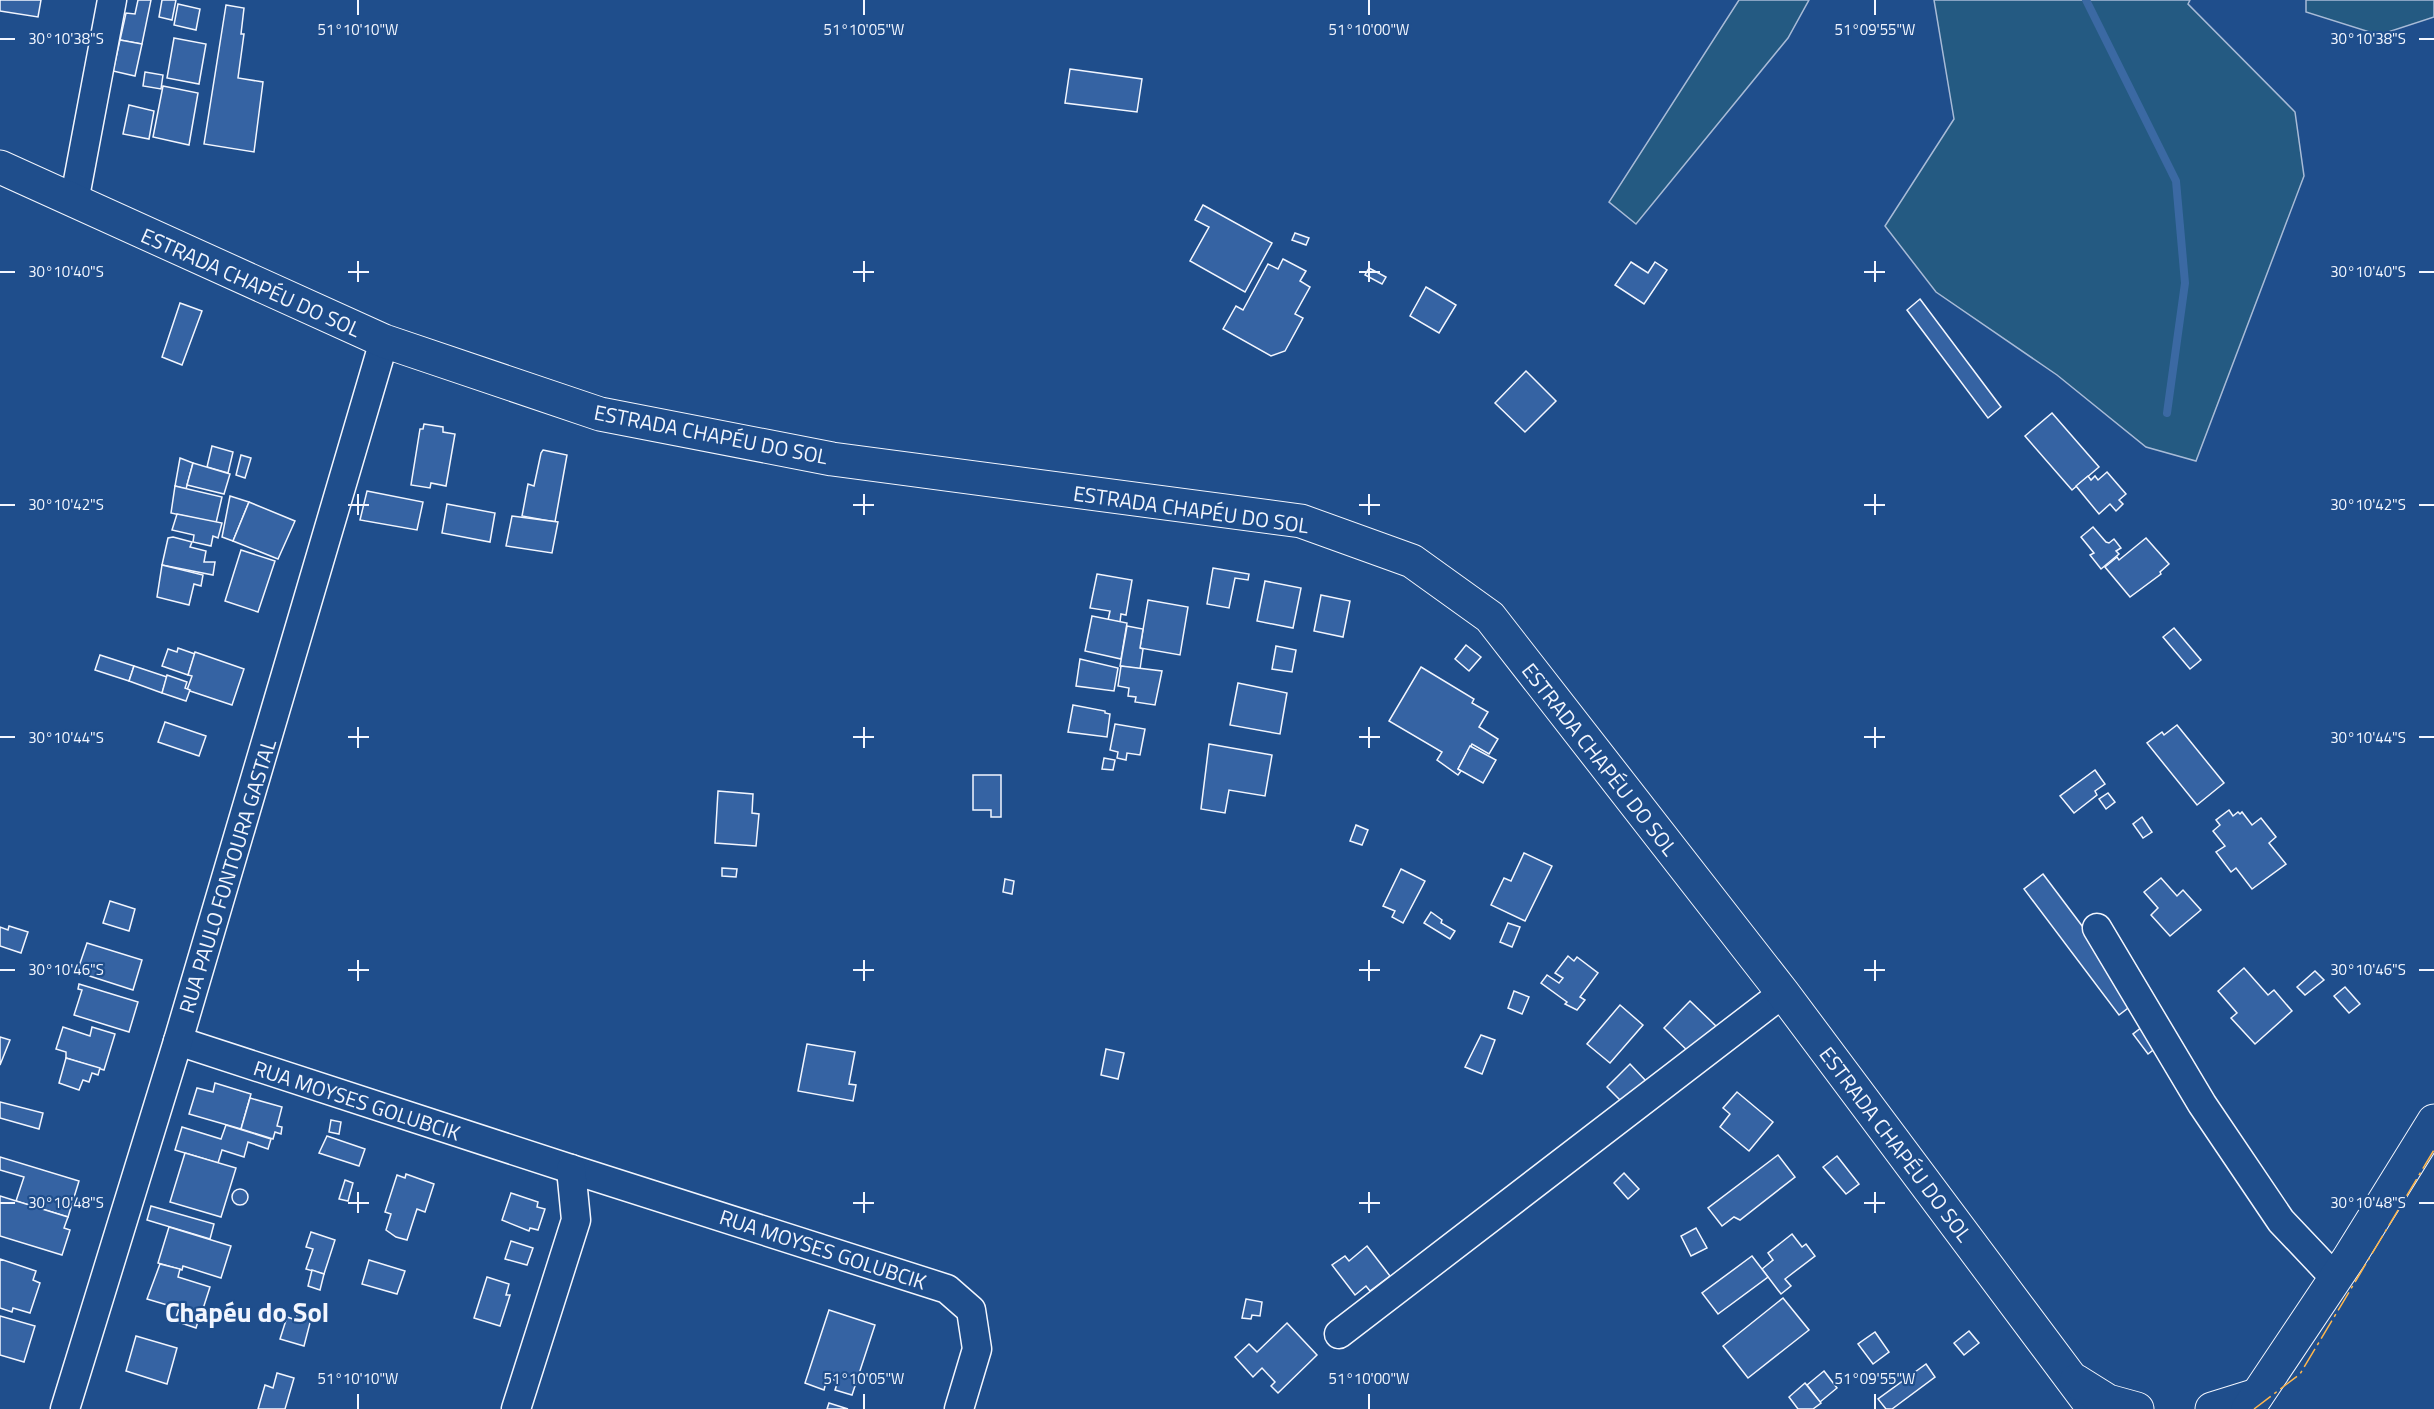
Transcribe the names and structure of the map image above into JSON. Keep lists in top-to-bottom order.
{
  "streets": {
    "main road": ["ESTRADA CHAPÉU DO SOL"],
    "street": ["RUA PAULO FONTOURA GASTAL", "RUA MOYSES GOLUBCIK"]
  },
  "crossings": [
    ["ESTRADA CHAPÉU DO SOL", "RUA PAULO FONTOURA GASTAL"],
    ["RUA PAULO FONTOURA GASTAL", "RUA MOYSES GOLUBCIK"]
  ],
  "districts": ["Chapéu do Sol"],
  "coordinates": [
    "51°10'10\"W",
    "51°10'05\"W",
    "51°10'00\"W",
    "51°09'55\"W",
    "30°10'38\"S",
    "30°10'40\"S",
    "30°10'42\"S",
    "30°10'44\"S",
    "30°10'46\"S",
    "30°10'48\"S"
  ]
}
